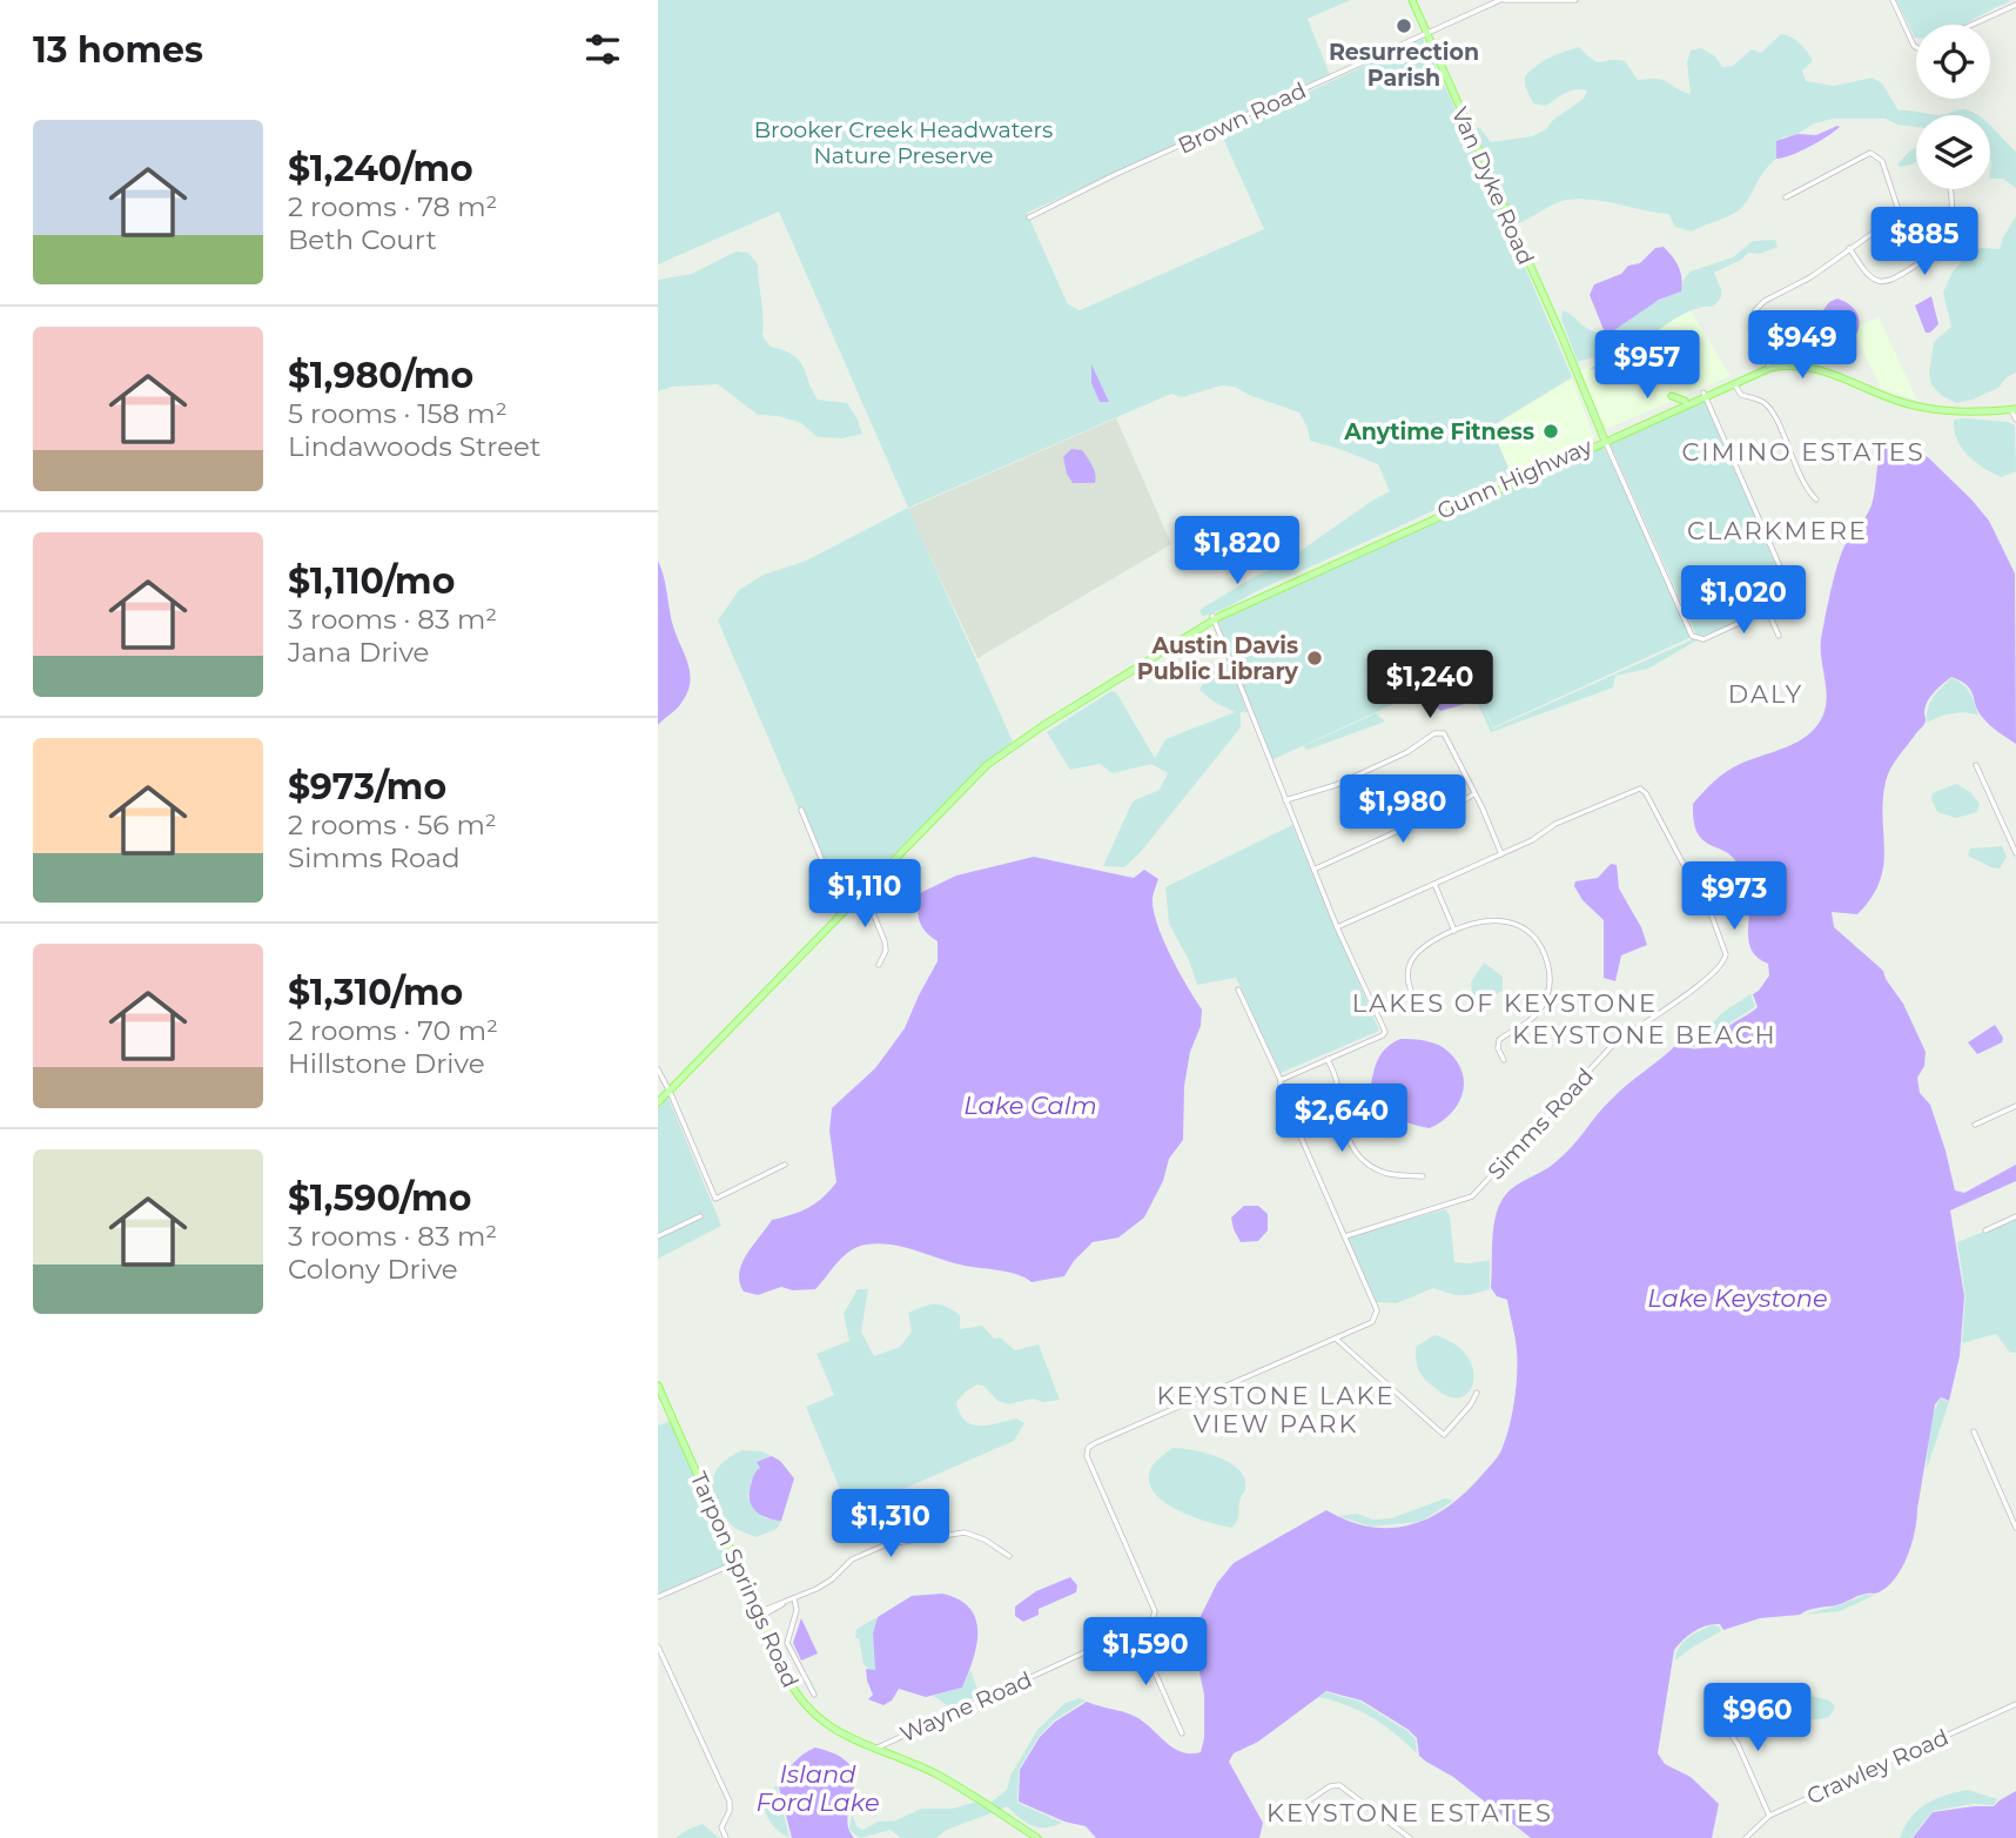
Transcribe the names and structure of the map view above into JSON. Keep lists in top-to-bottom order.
{
  "streets": {
    "main road": ["Van Dyke Road", "Gunn Highway", "Tarpon Springs Road"],
    "street": [
      "Brown Road",
      "Simms Road",
      "Wayne Road",
      "Crawley Road"
    ]
  },
  "crossings": [
    ["Brown Road", "Van Dyke Road"],
    ["Van Dyke Road", "Gunn Highway"],
    ["Tarpon Springs Road", "Wayne Road"]
  ],
  "districts": [
    "CIMINO ESTATES",
    "CLARKMERE",
    "DALY",
    "LAKES OF KEYSTONE",
    "KEYSTONE BEACH",
    "KEYSTONE LAKE VIEW PARK",
    "KEYSTONE ESTATES"
  ],
  "water": ["Lake Calm", "Lake Keystone", "Island Ford Lake"],
  "parks": ["Brooker Creek Headwaters Nature Preserve"],
  "places": ["Resurrection Parish", "Anytime Fitness", "Austin Davis Public Library"],
  "page": {
    "heading": "13 homes",
    "list": [
      {
        "name": "$1,240/mo",
        "note": "2 rooms · 78 m² · Beth Court"
      },
      {
        "name": "$1,980/mo",
        "note": "5 rooms · 158 m² · Lindawoods Street"
      },
      {
        "name": "$1,110/mo",
        "note": "3 rooms · 83 m² · Jana Drive"
      },
      {
        "name": "$973/mo",
        "note": "2 rooms · 56 m² · Simms Road"
      },
      {
        "name": "$1,310/mo",
        "note": "2 rooms · 70 m² · Hillstone Drive"
      },
      {
        "name": "$1,590/mo",
        "note": "3 rooms · 83 m² · Colony Drive"
      }
    ],
    "price": [
      "$885",
      "$949",
      "$957",
      "$1,820",
      "$1,020",
      "$1,240",
      "$1,980",
      "$1,110",
      "$973",
      "$2,640",
      "$1,310",
      "$1,590",
      "$960"
    ]
  }
}
